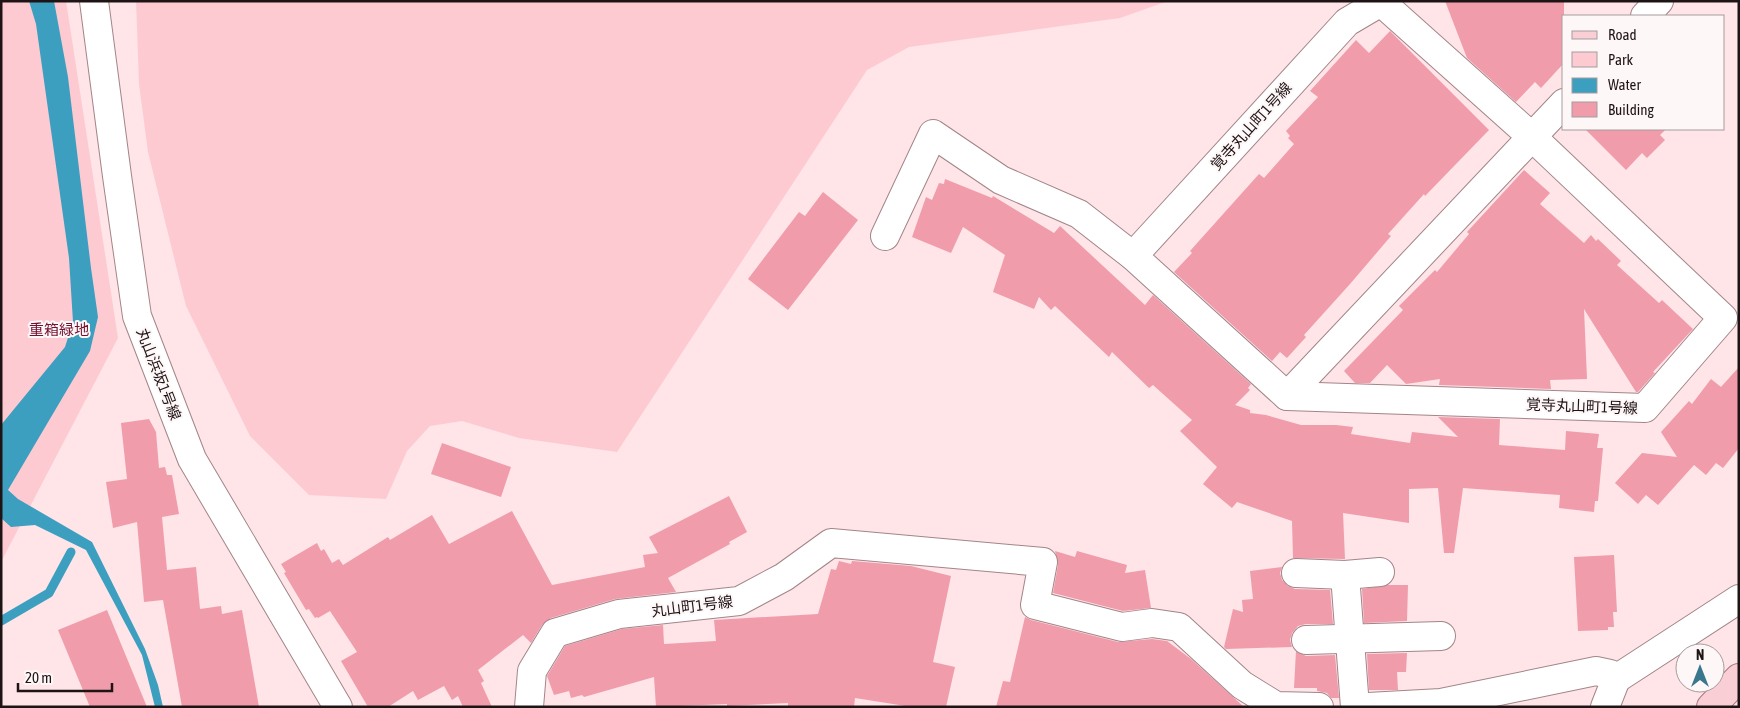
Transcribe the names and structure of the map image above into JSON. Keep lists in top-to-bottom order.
{
  "streets": {
    "street": ["覚寺丸山町1号線", "丸山浜坂1号線", "丸山町1号線"]
  },
  "parks": ["重箱緑地"],
  "legend": [
    "Road",
    "Park",
    "Water",
    "Building"
  ],
  "scale_bar": "20 m",
  "north": "top"
}
